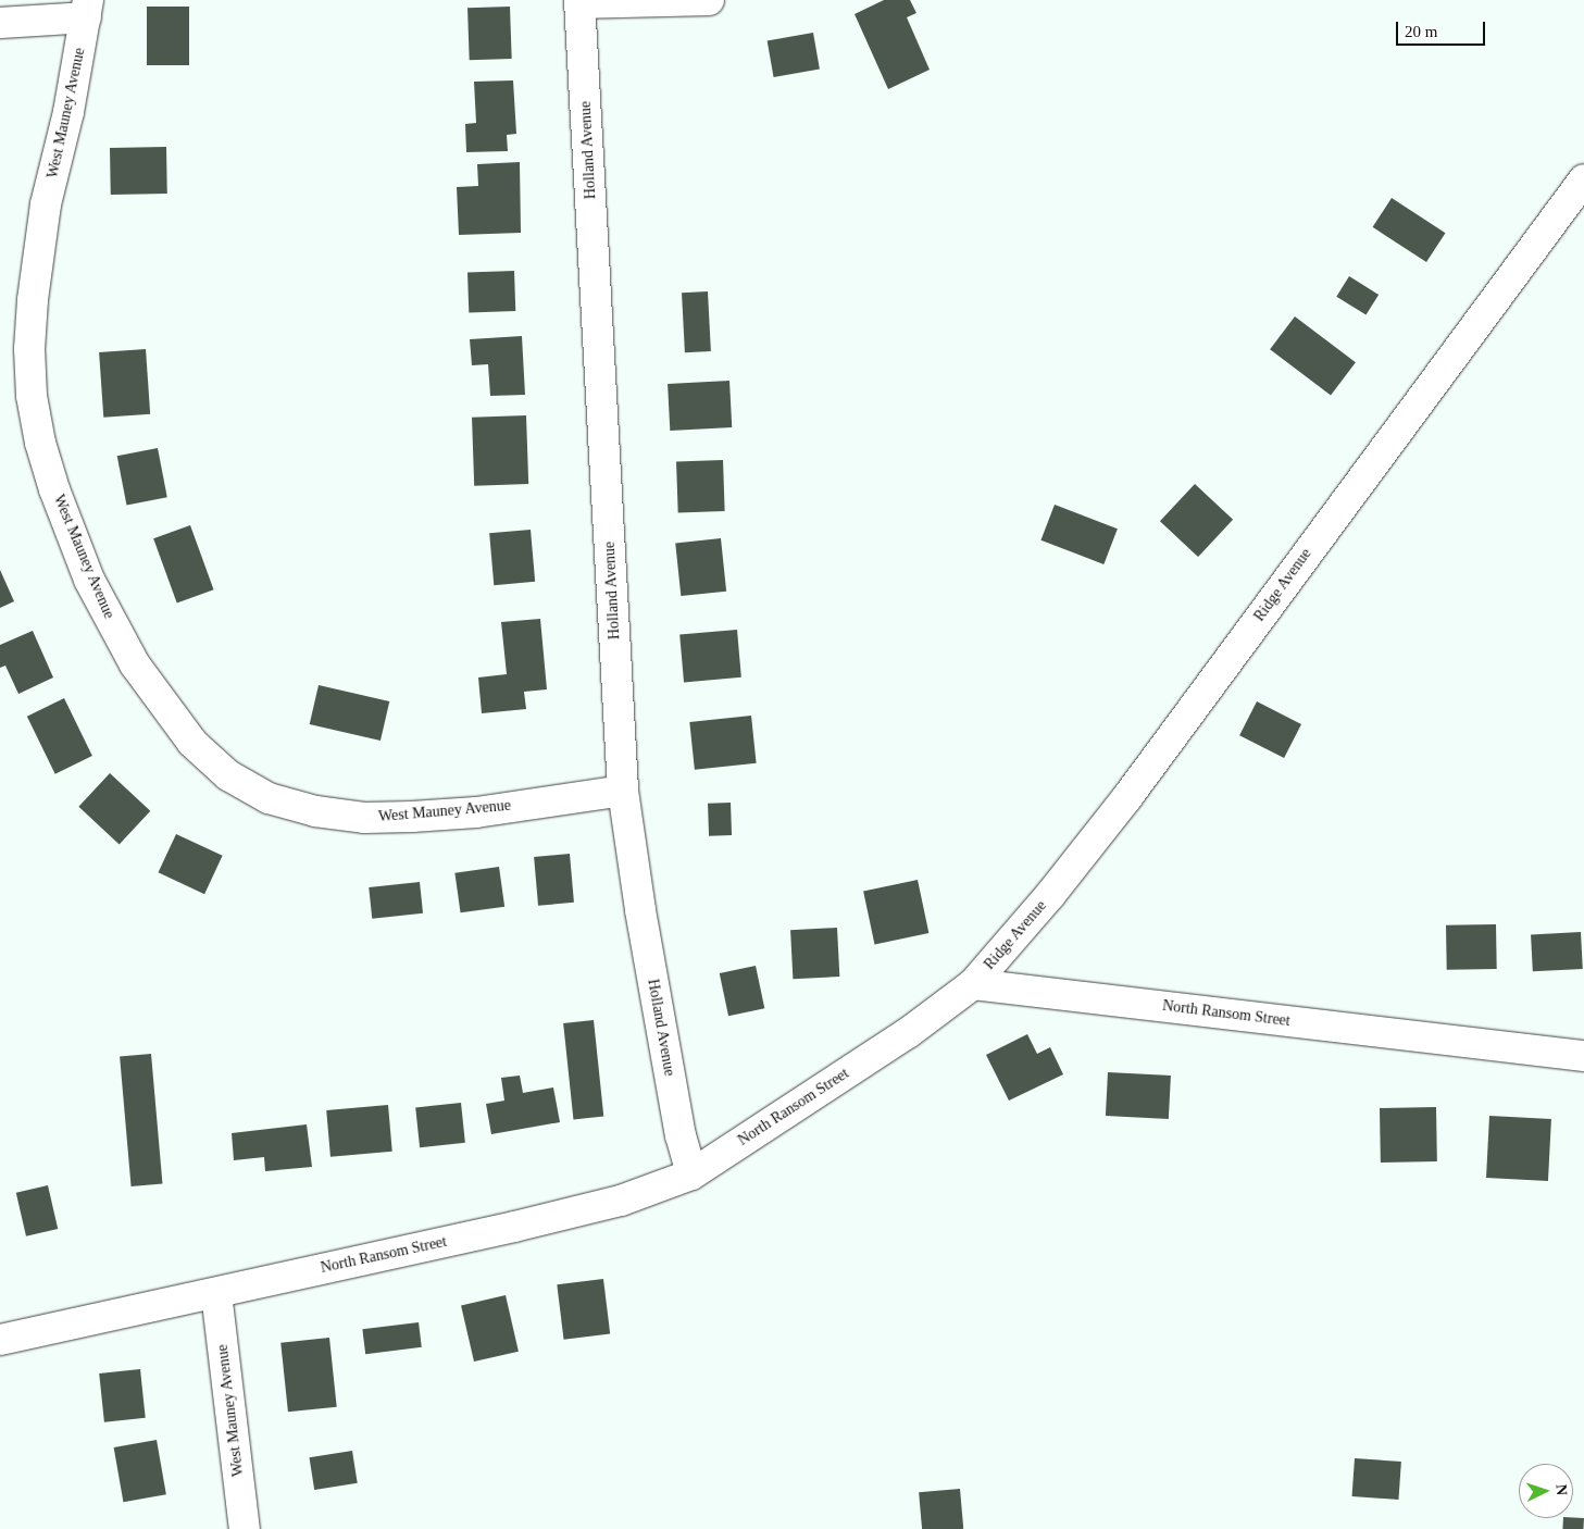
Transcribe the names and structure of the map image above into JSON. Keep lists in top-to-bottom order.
{
  "streets": {
    "street": [
      "West Mauney Avenue",
      "Holland Avenue",
      "Ridge Avenue",
      "North Ransom Street"
    ]
  },
  "crossings": [
    ["West Mauney Avenue", "Holland Avenue"],
    ["West Mauney Avenue", "North Ransom Street"],
    ["Holland Avenue", "North Ransom Street"],
    ["Ridge Avenue", "North Ransom Street"]
  ],
  "scale_bar": "20 m",
  "north": "right"
}
